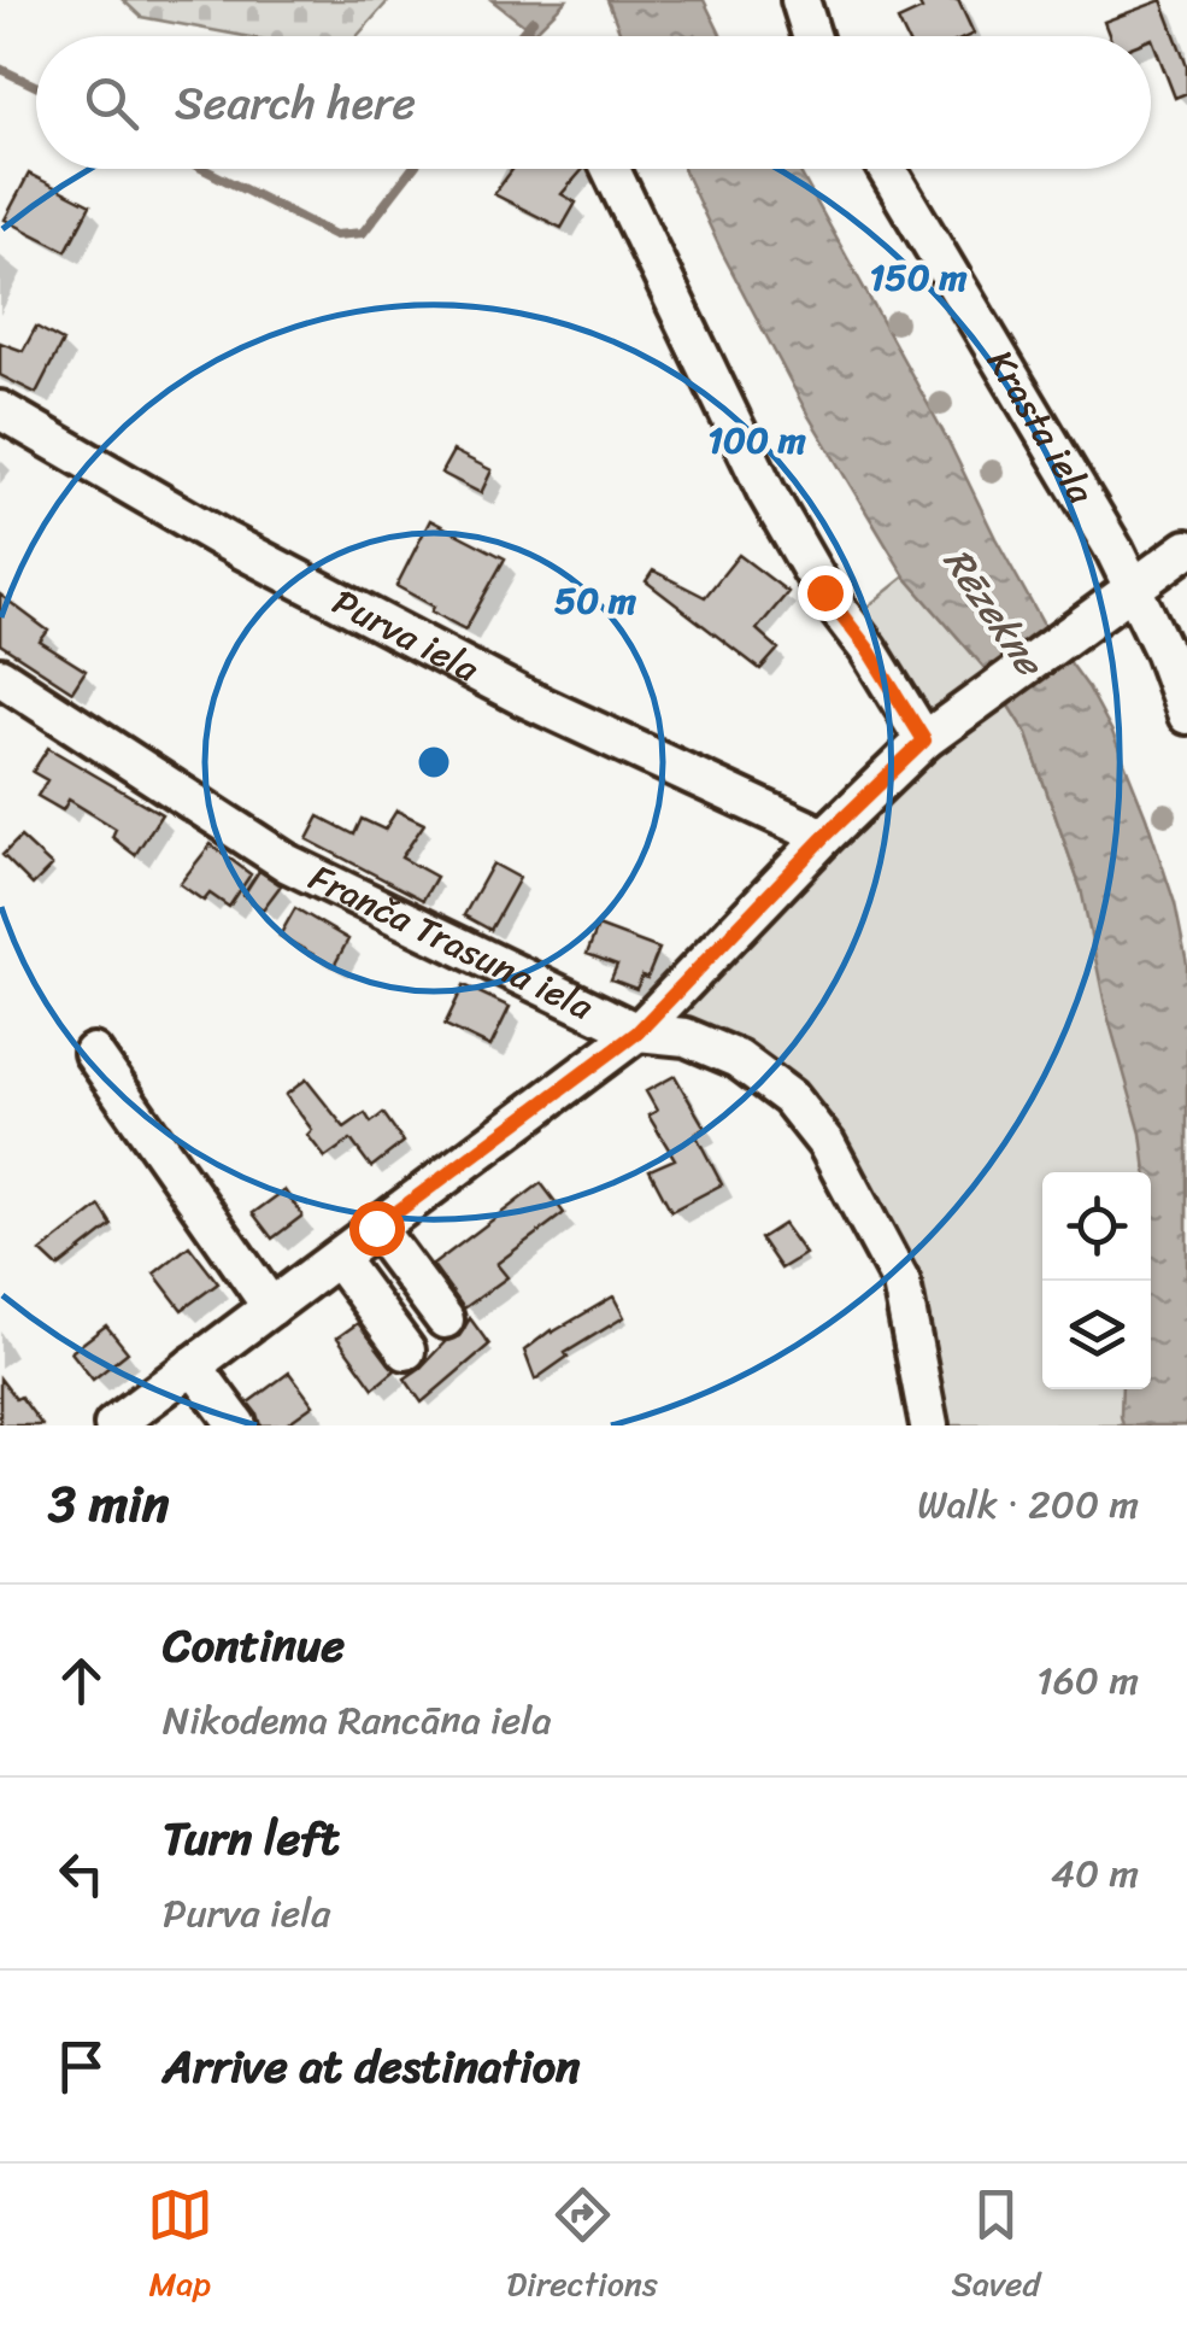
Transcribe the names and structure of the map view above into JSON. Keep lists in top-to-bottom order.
{
  "streets": {
    "street": ["Krasta iela", "Purva iela", "Franča Trasuna iela"]
  },
  "water": ["Rēzekne"],
  "page": {
    "search": "Search here",
    "heading": ["3 min", "Walk · 200 m"],
    "list": [
      ["Continue", "Nikodema Rancāna iela", "160 m"],
      ["Turn left", "Purva iela", "40 m"],
      "Arrive at destination"
    ],
    "nav": ["Map", "Directions", "Saved"]
  },
  "rings": ["150 m", "100 m", "50 m"]
}
